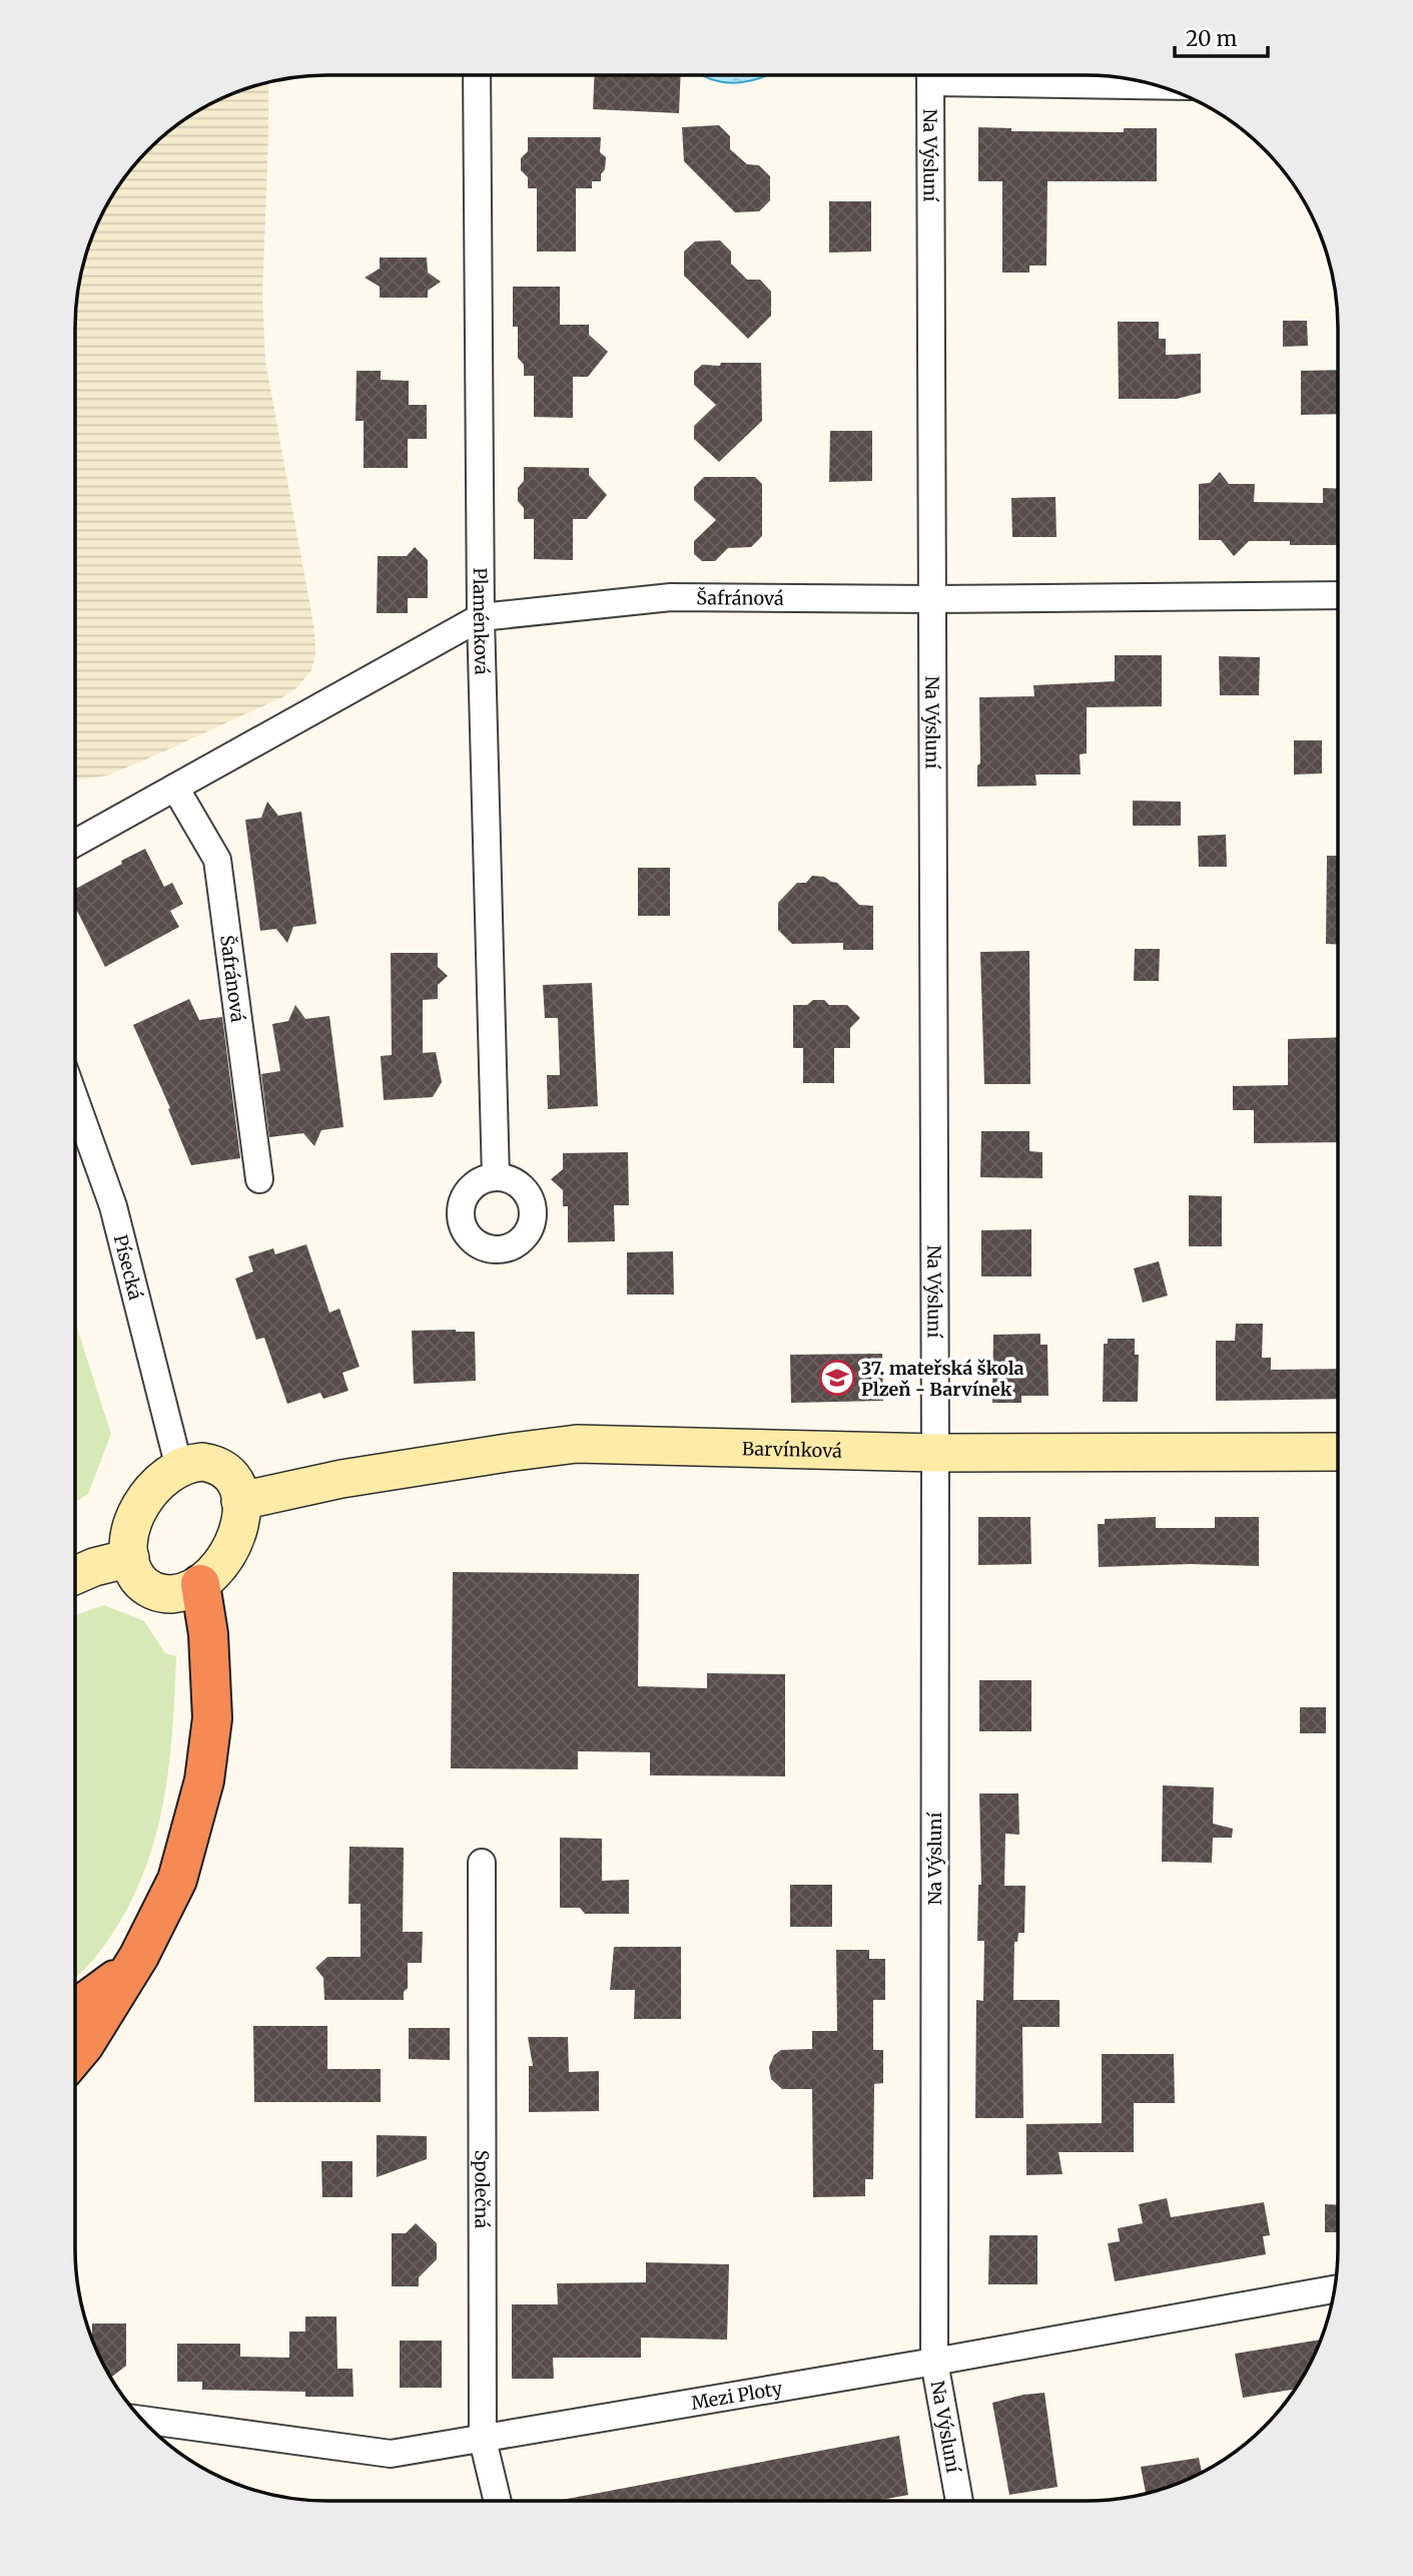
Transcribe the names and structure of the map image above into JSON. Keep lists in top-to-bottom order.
{
  "streets": {
    "street": [
      "Na Výsluní",
      "Šafránová",
      "Plaménková",
      "Písecká",
      "Barvínková",
      "Společná",
      "Mezi Ploty"
    ]
  },
  "crossings": [
    ["Na Výsluní", "Šafránová"],
    ["Na Výsluní", "Barvínková"],
    ["Na Výsluní", "Mezi Ploty"],
    ["Šafránová", "Plaménková"],
    ["Písecká", "Barvínková"],
    ["Společná", "Mezi Ploty"]
  ],
  "places": {
    "school or university": ["37. mateřská škola Plzeň - Barvínek"]
  },
  "scale_bar": "20 m"
}
